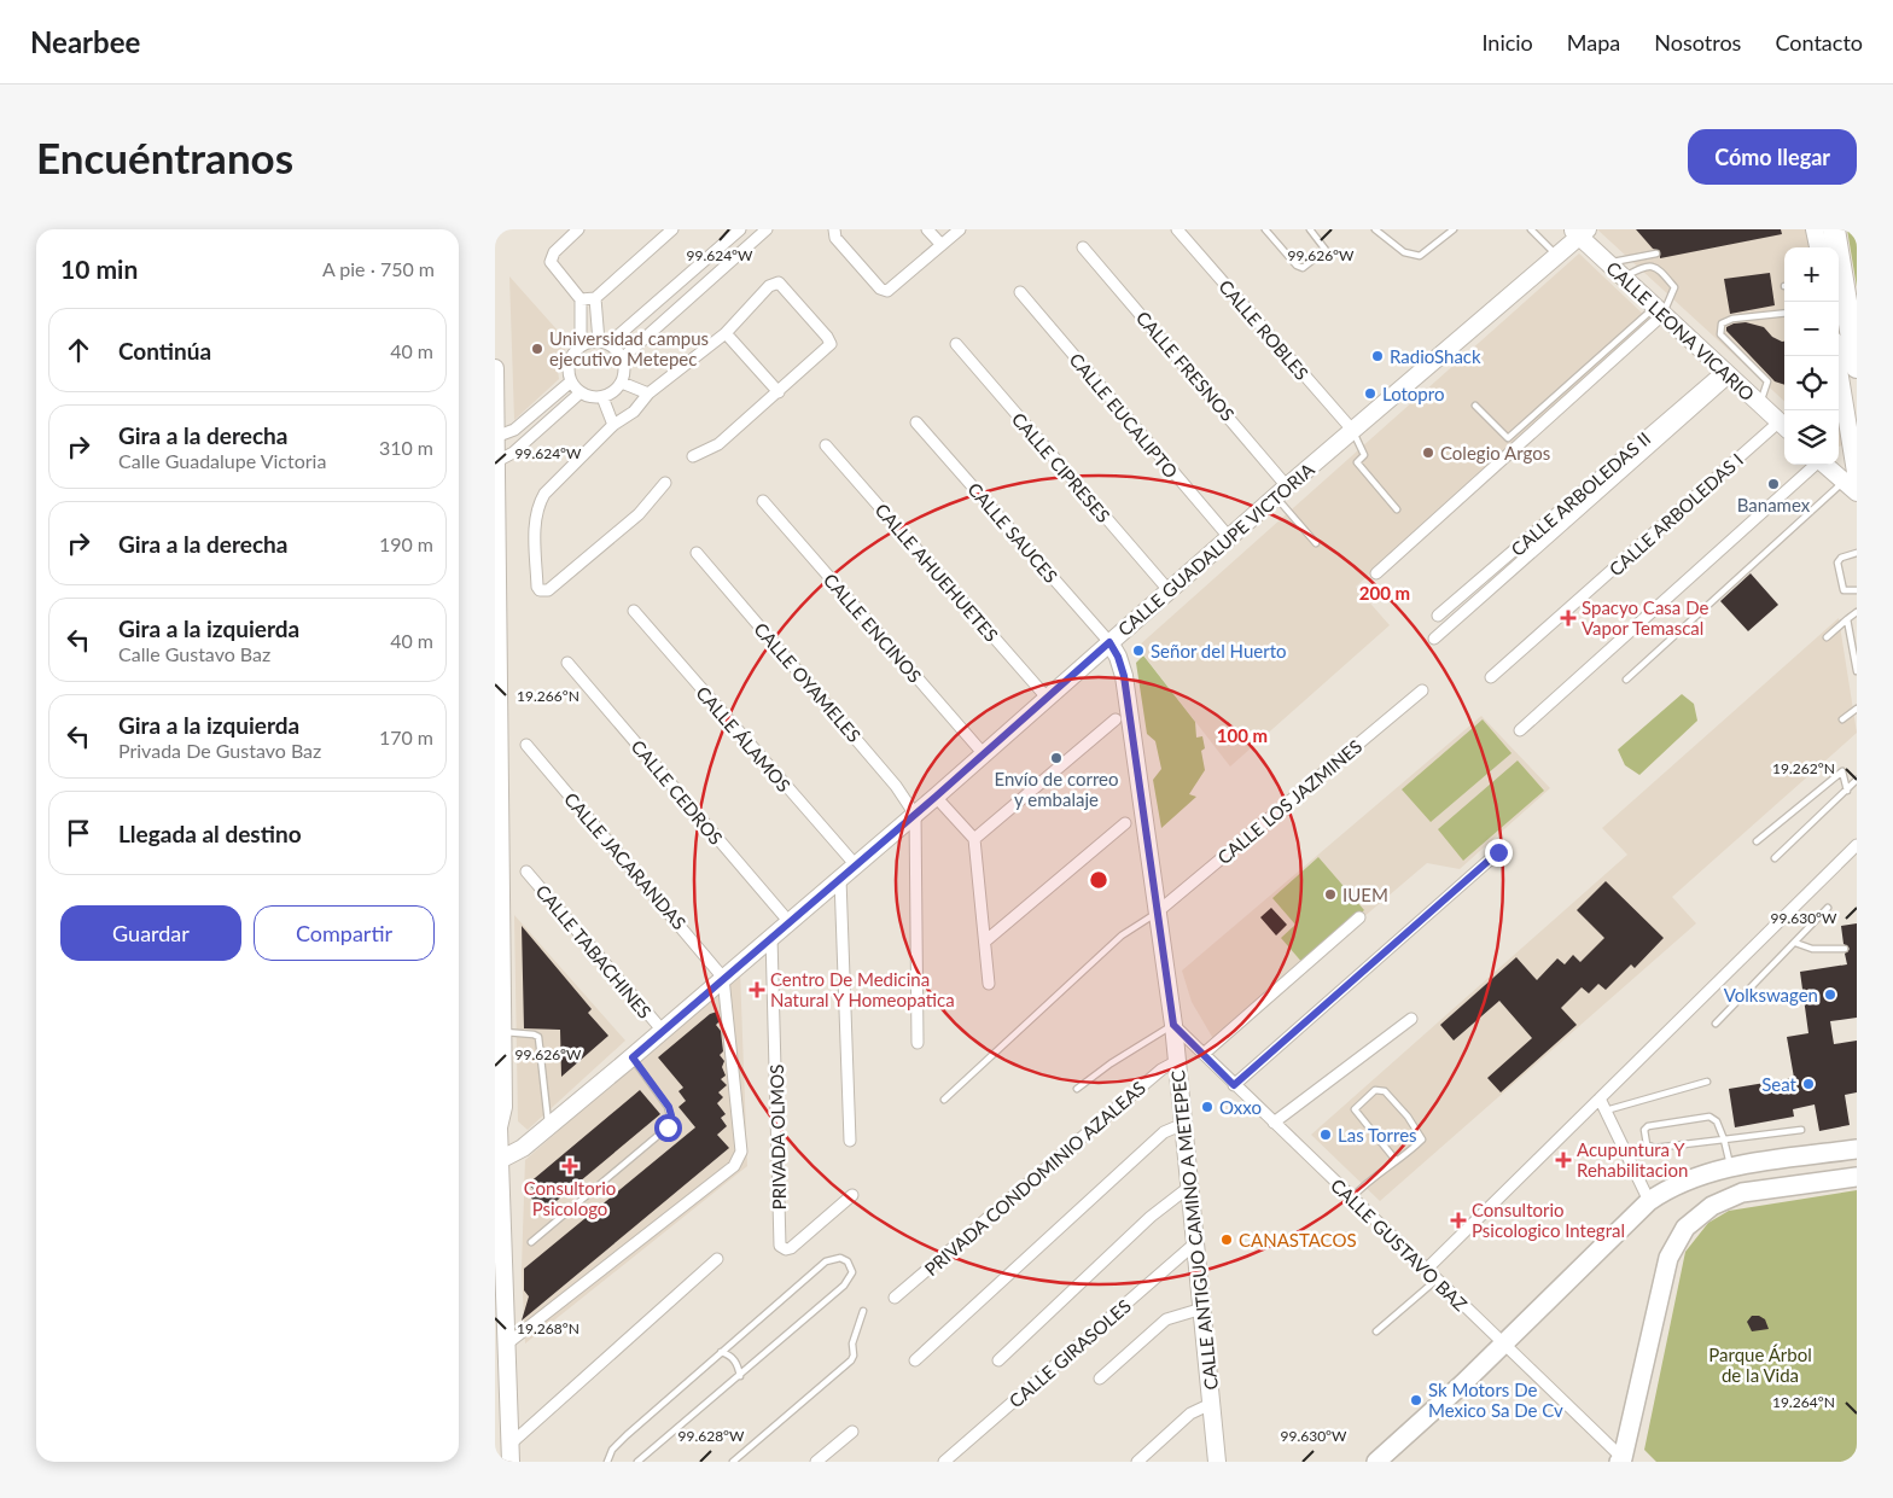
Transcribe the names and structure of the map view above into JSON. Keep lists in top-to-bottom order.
{
  "streets": {
    "street": [
      "CALLE ROBLES",
      "CALLE LEONA VICARIO",
      "CALLE FRESNOS",
      "CALLE EUCALIPTO",
      "CALLE CIPRESES",
      "CALLE ARBOLEDAS II",
      "CALLE ARBOLEDAS I",
      "CALLE SAUCES",
      "CALLE GUADALUPE VICTORIA",
      "CALLE AHUEHUETES",
      "CALLE ENCINOS",
      "CALLE OYAMELES",
      "CALLE ÁLAMOS",
      "CALLE CEDROS",
      "CALLE LOS JAZMINES",
      "CALLE JACARANDAS",
      "CALLE TABACHINES",
      "PRIVADA OLMOS",
      "PRIVADA CONDOMINIO AZALEAS",
      "CALLE ANTIGUO CAMINO A METEPEC",
      "CALLE GUSTAVO BAZ",
      "CALLE GIRASOLES"
    ]
  },
  "crossings": [
    ["CALLE ROBLES", "CALLE GUADALUPE VICTORIA"],
    ["CALLE LEONA VICARIO", "CALLE ARBOLEDAS II"],
    ["CALLE LEONA VICARIO", "CALLE ARBOLEDAS I"],
    ["CALLE LEONA VICARIO", "CALLE GUADALUPE VICTORIA"],
    ["CALLE FRESNOS", "CALLE GUADALUPE VICTORIA"],
    ["CALLE EUCALIPTO", "CALLE GUADALUPE VICTORIA"],
    ["CALLE CIPRESES", "CALLE GUADALUPE VICTORIA"],
    ["CALLE SAUCES", "CALLE GUADALUPE VICTORIA"],
    ["CALLE SAUCES", "CALLE ANTIGUO CAMINO A METEPEC"],
    ["CALLE GUADALUPE VICTORIA", "CALLE AHUEHUETES"],
    ["CALLE GUADALUPE VICTORIA", "CALLE ENCINOS"],
    ["CALLE GUADALUPE VICTORIA", "CALLE OYAMELES"],
    ["CALLE GUADALUPE VICTORIA", "CALLE ÁLAMOS"],
    ["CALLE GUADALUPE VICTORIA", "CALLE CEDROS"],
    ["CALLE GUADALUPE VICTORIA", "CALLE JACARANDAS"],
    ["CALLE GUADALUPE VICTORIA", "CALLE TABACHINES"],
    ["CALLE GUADALUPE VICTORIA", "PRIVADA OLMOS"],
    ["CALLE GUADALUPE VICTORIA", "CALLE ANTIGUO CAMINO A METEPEC"],
    ["CALLE LOS JAZMINES", "CALLE ANTIGUO CAMINO A METEPEC"],
    ["PRIVADA CONDOMINIO AZALEAS", "CALLE ANTIGUO CAMINO A METEPEC"],
    ["CALLE ANTIGUO CAMINO A METEPEC", "CALLE GUSTAVO BAZ"],
    ["CALLE ANTIGUO CAMINO A METEPEC", "CALLE GIRASOLES"]
  ],
  "parks": ["Parque Árbol de la Vida"],
  "places": {
    "other": [
      "Universidad campus ejecutivo Metepec",
      "RadioShack",
      "Lotopro",
      "Colegio Argos",
      "Banamex",
      "Señor del Huerto",
      "Envío de correo y embalaje",
      "IUEM",
      "Volkswagen",
      "Seat",
      "Oxxo",
      "Las Torres",
      "CANASTACOS",
      "Sk Motors De Mexico Sa De Cv"
    ],
    "health": [
      "Spacyo Casa De Vapor Temascal",
      "Centro De Medicina Natural Y Homeopatica",
      "Acupuntura Y Rehabilitacion",
      "Consultorio Psicologo",
      "Consultorio Psicologico Integral"
    ]
  },
  "page": {
    "header": "Nearbee",
    "nav": [
      "Inicio",
      "Mapa",
      "Nosotros",
      "Contacto"
    ],
    "buttons": [
      "Cómo llegar",
      ["Guardar", "Compartir"]
    ],
    "title": "Encuéntranos",
    "heading": ["10 min", "A pie · 750 m"],
    "map_buttons": ["+", "−"],
    "list": [
      ["Continúa", "40 m"],
      ["Gira a la derecha", "Calle Guadalupe Victoria", "310 m"],
      ["Gira a la derecha", "190 m"],
      ["Gira a la izquierda", "Calle Gustavo Baz", "40 m"],
      ["Gira a la izquierda", "Privada De Gustavo Baz", "170 m"],
      "Llegada al destino"
    ]
  },
  "coordinates": [
    "99.624°W",
    "99.626°W",
    "19.266°N",
    "19.262°N",
    "99.630°W",
    "19.268°N",
    "19.264°N",
    "99.628°W"
  ],
  "rings": ["200 m", "100 m"]
}
